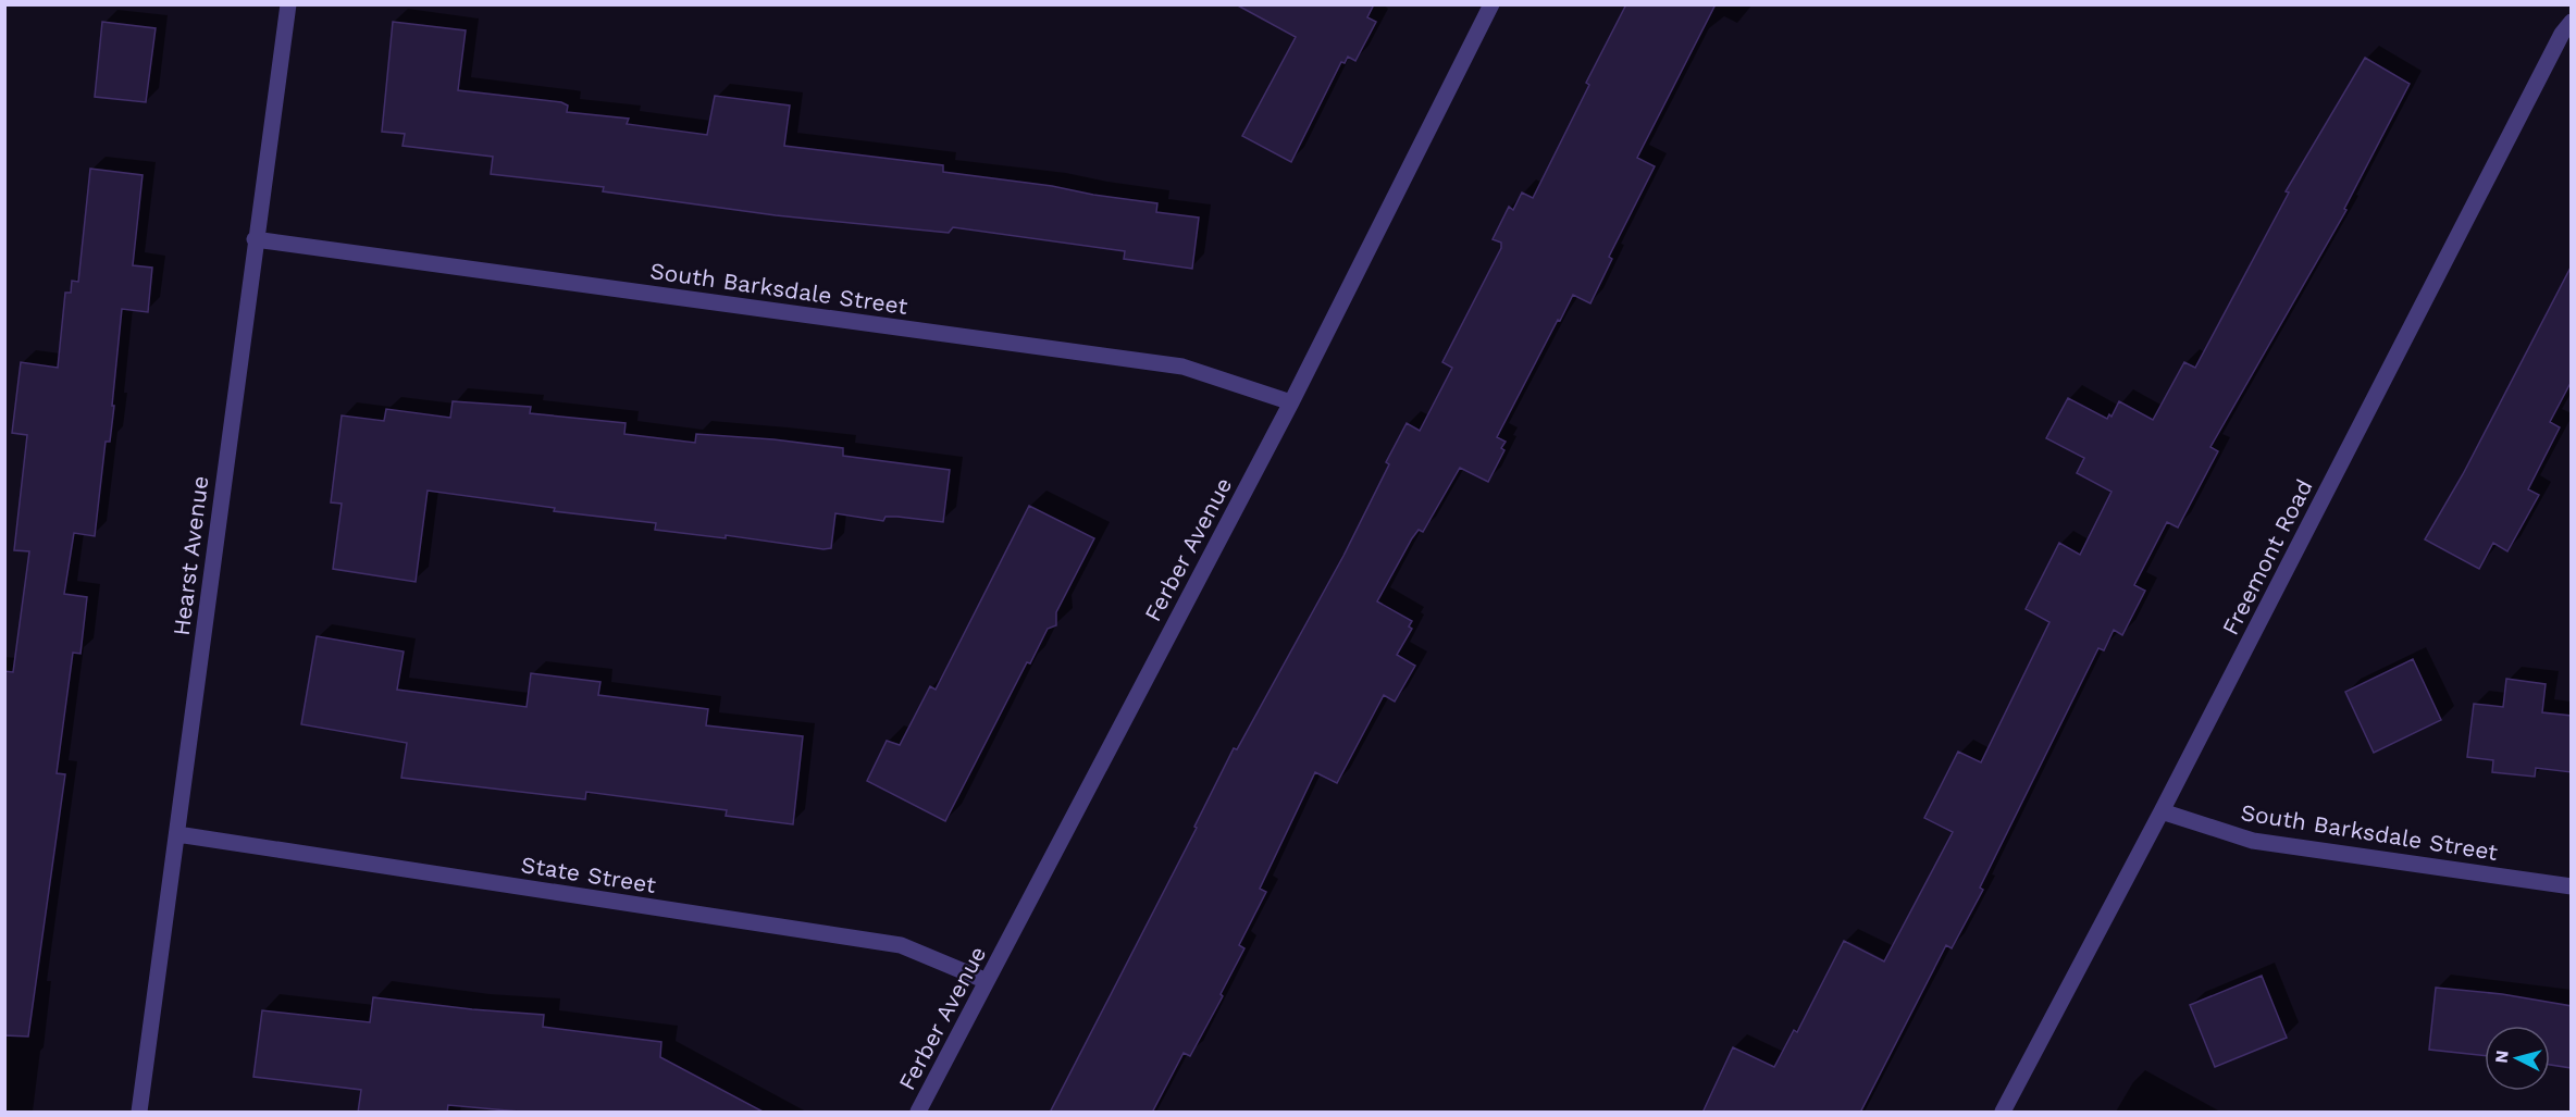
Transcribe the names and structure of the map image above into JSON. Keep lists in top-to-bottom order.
{
  "streets": {
    "street": [
      "South Barksdale Street",
      "Ferber Avenue",
      "Hearst Avenue",
      "Freemont Road",
      "State Street"
    ]
  },
  "crossings": [
    ["South Barksdale Street", "Ferber Avenue"],
    ["South Barksdale Street", "Hearst Avenue"],
    ["South Barksdale Street", "Freemont Road"],
    ["Ferber Avenue", "State Street"],
    ["Hearst Avenue", "State Street"]
  ],
  "north": "left"
}
